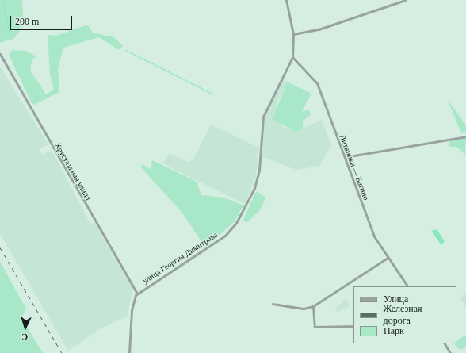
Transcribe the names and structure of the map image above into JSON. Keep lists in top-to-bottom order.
{
  "streets": {
    "street": ["Литвинки — Батино", "Хрустальная улица", "улица Георгия Димитрова"]
  },
  "crossings": [
    ["Литвинки — Батино", "улица Георгия Димитрова"],
    ["Хрустальная улица", "улица Георгия Димитрова"]
  ],
  "legend": ["Улица", "Железная дорога", "Парк"],
  "scale_bar": "200 m",
  "north": "bottom"
}
